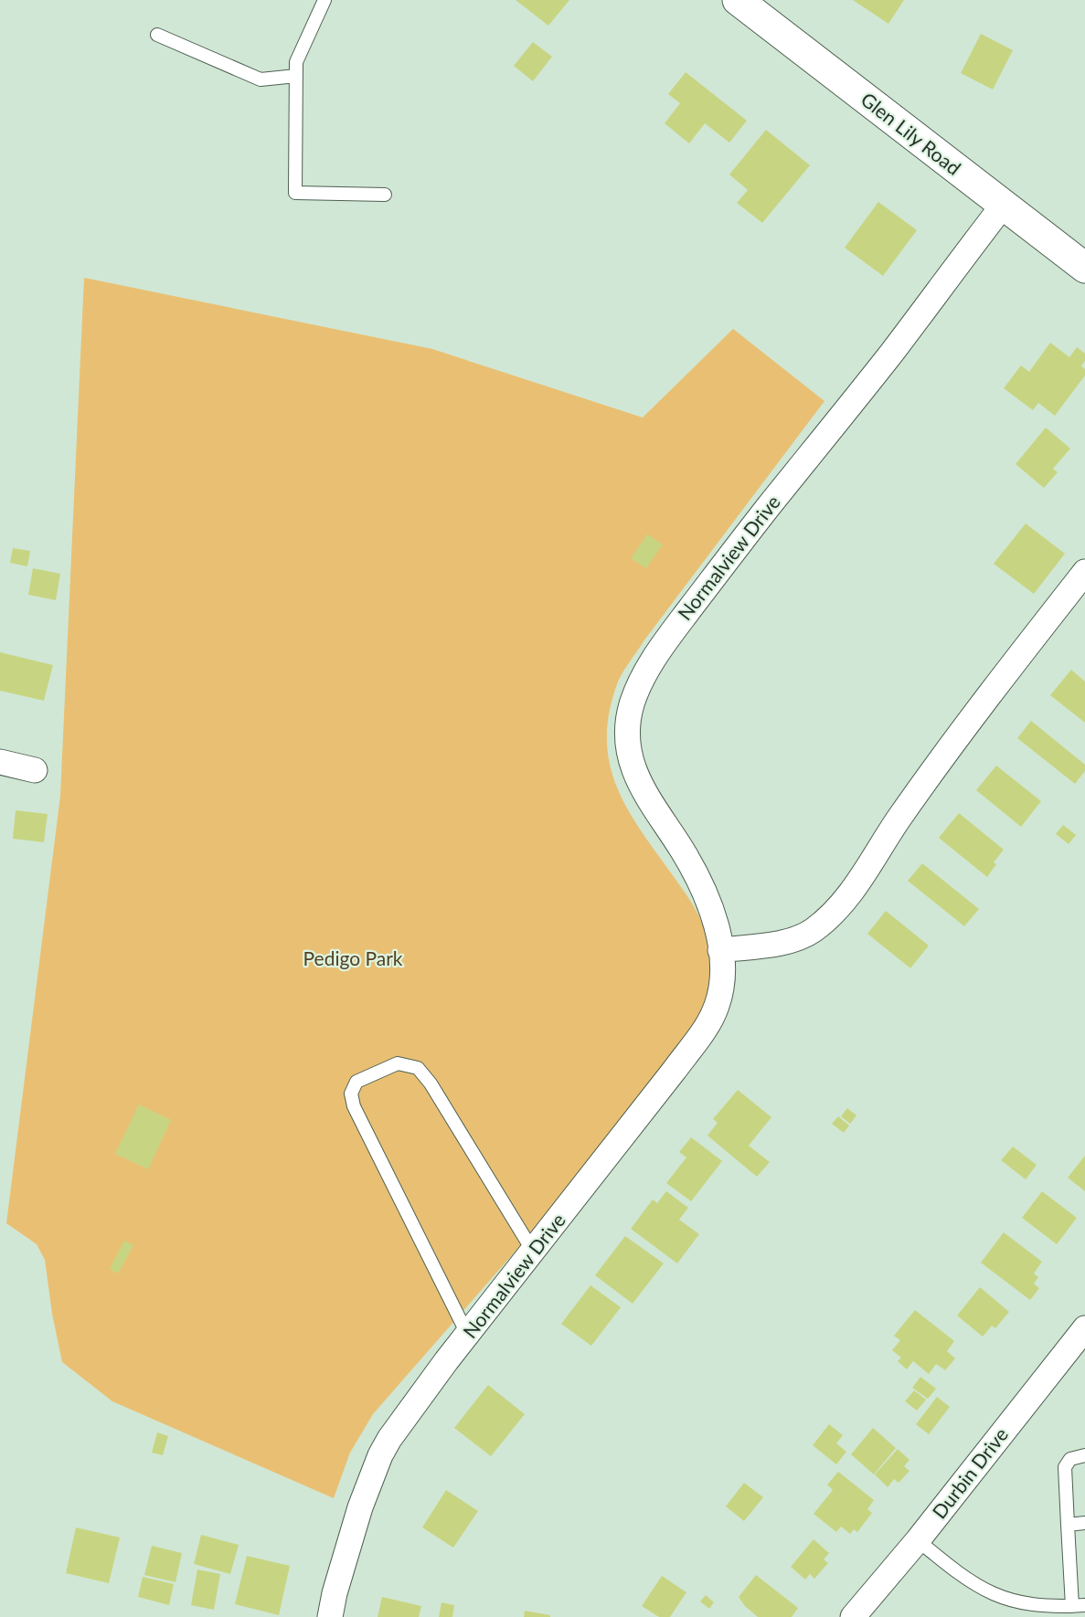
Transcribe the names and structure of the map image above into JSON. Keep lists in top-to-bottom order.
{
  "streets": {
    "street": ["Glen Lily Road", "Normalview Drive", "Durbin Drive"]
  },
  "crossings": [
    ["Glen Lily Road", "Normalview Drive"]
  ],
  "parks": ["Pedigo Park"]
}
